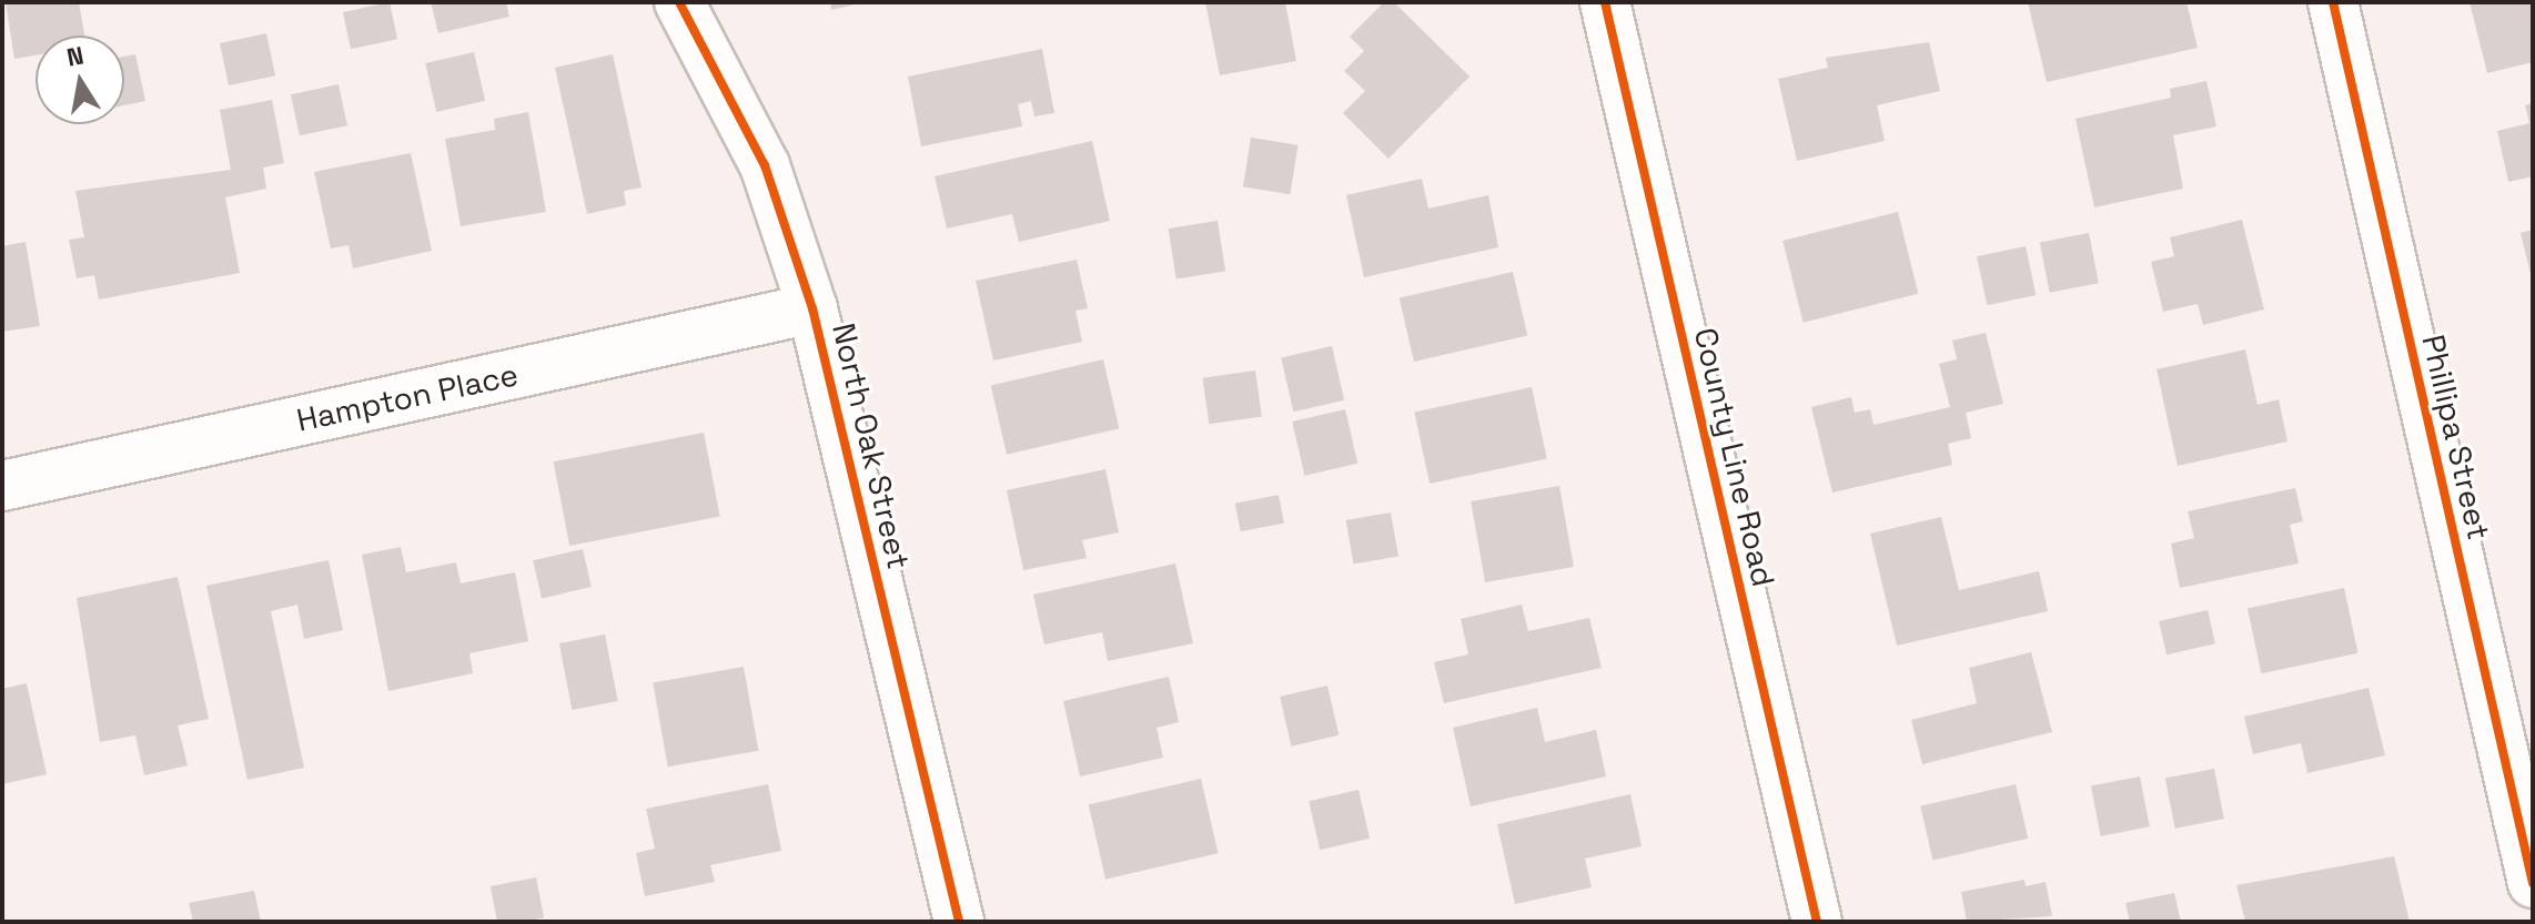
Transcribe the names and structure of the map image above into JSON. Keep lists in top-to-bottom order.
{
  "streets": {
    "street": [
      "Hampton Place",
      "Phillipa Street",
      "North Oak Street",
      "County Line Road"
    ]
  },
  "crossings": [
    ["Hampton Place", "North Oak Street"]
  ],
  "north": "top"
}
